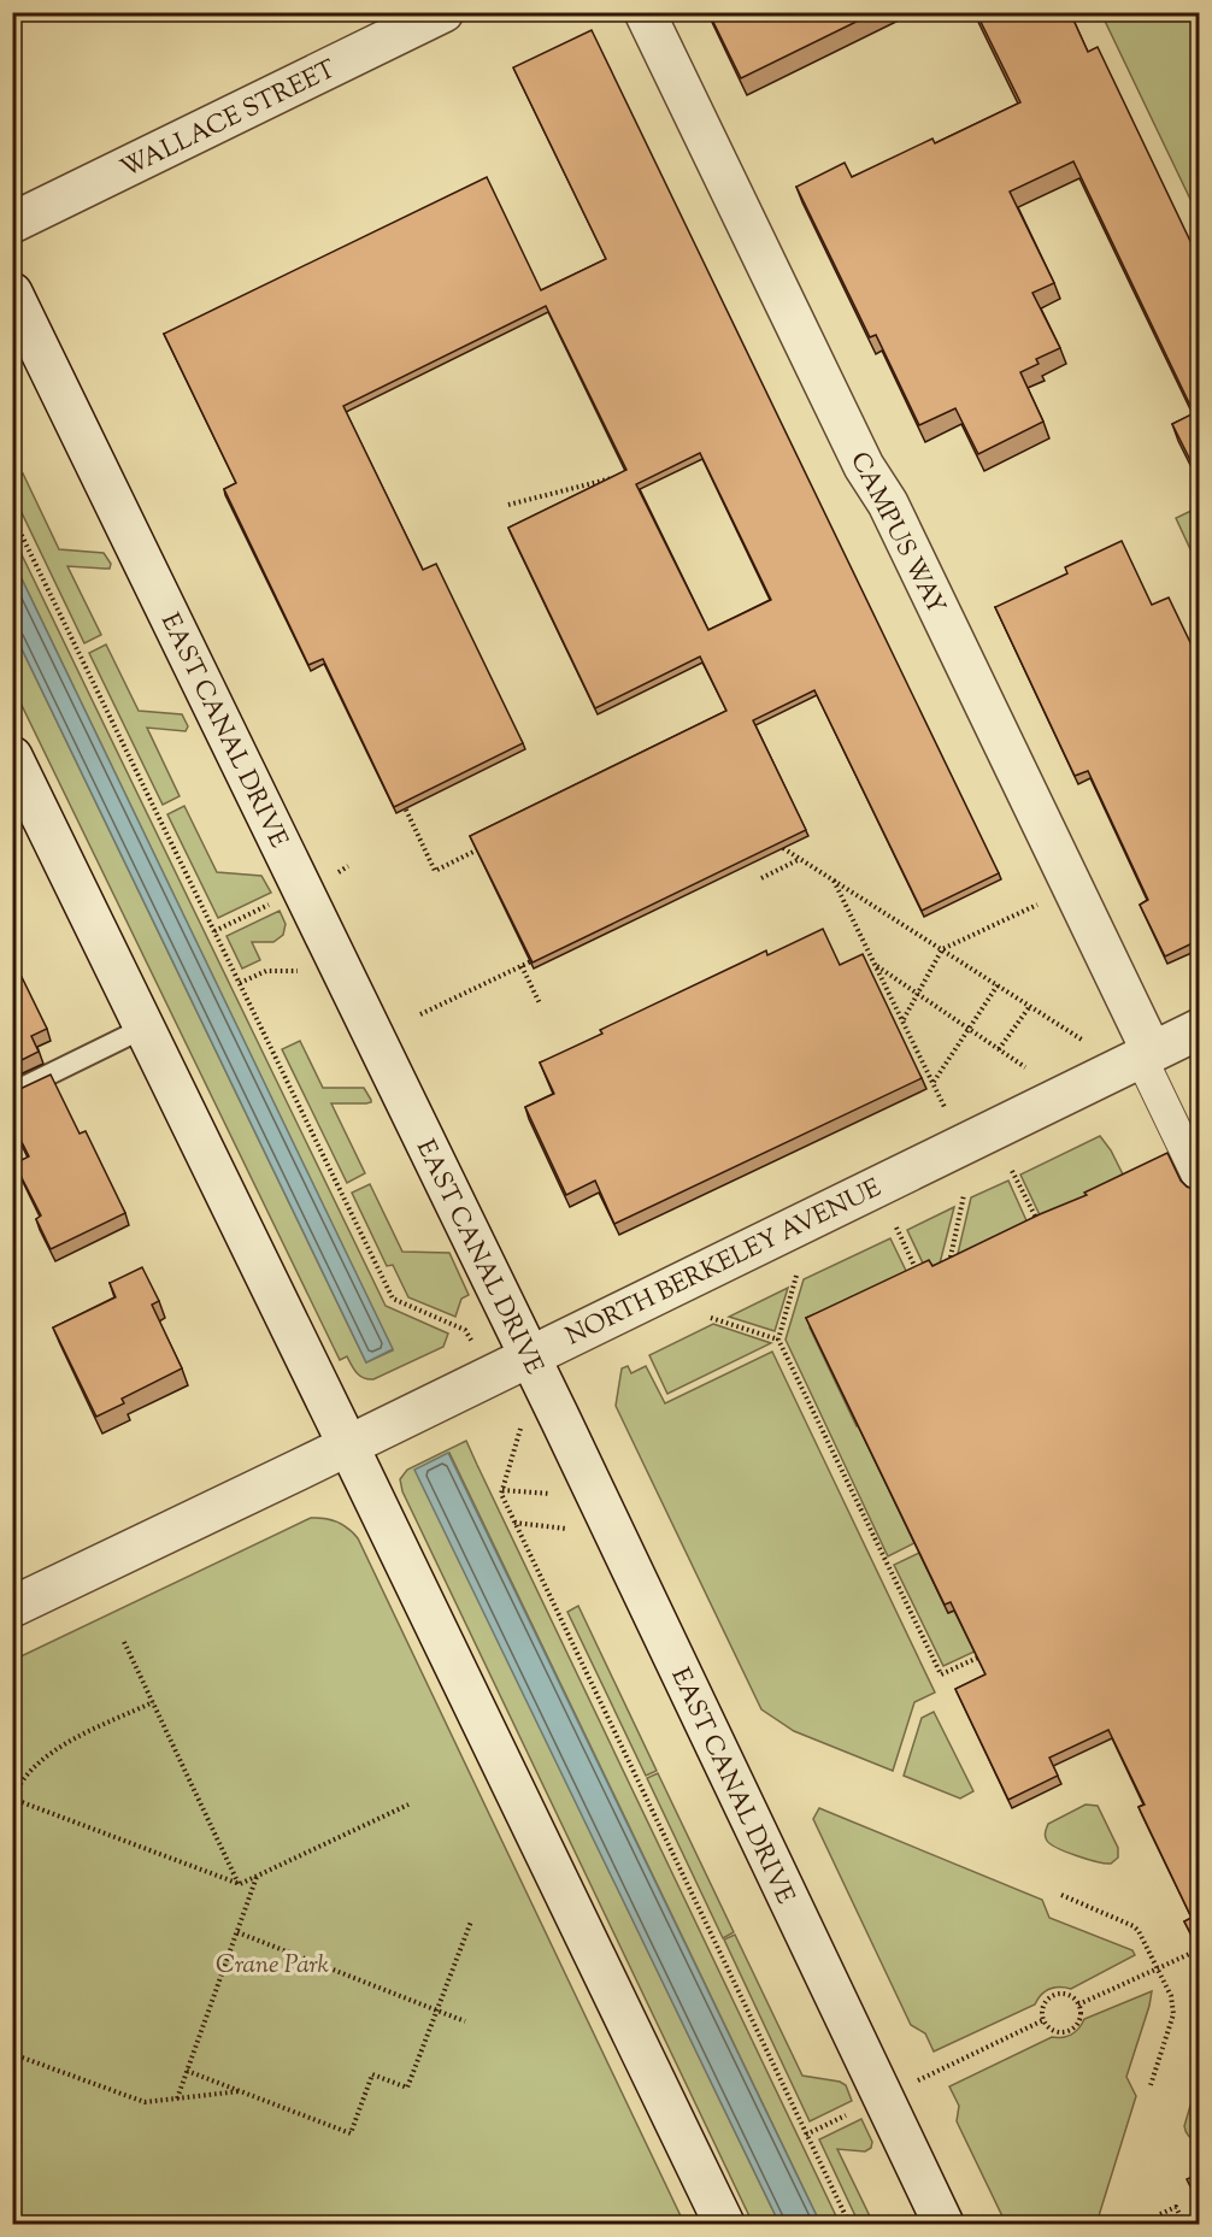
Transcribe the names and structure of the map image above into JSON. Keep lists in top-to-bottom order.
{
  "streets": {
    "main road": [
      "WALLACE STREET",
      "CAMPUS WAY",
      "EAST CANAL DRIVE",
      "NORTH BERKELEY AVENUE"
    ]
  },
  "crossings": [
    ["CAMPUS WAY", "NORTH BERKELEY AVENUE"],
    ["EAST CANAL DRIVE", "NORTH BERKELEY AVENUE"]
  ],
  "parks": ["Crane Park"]
}
